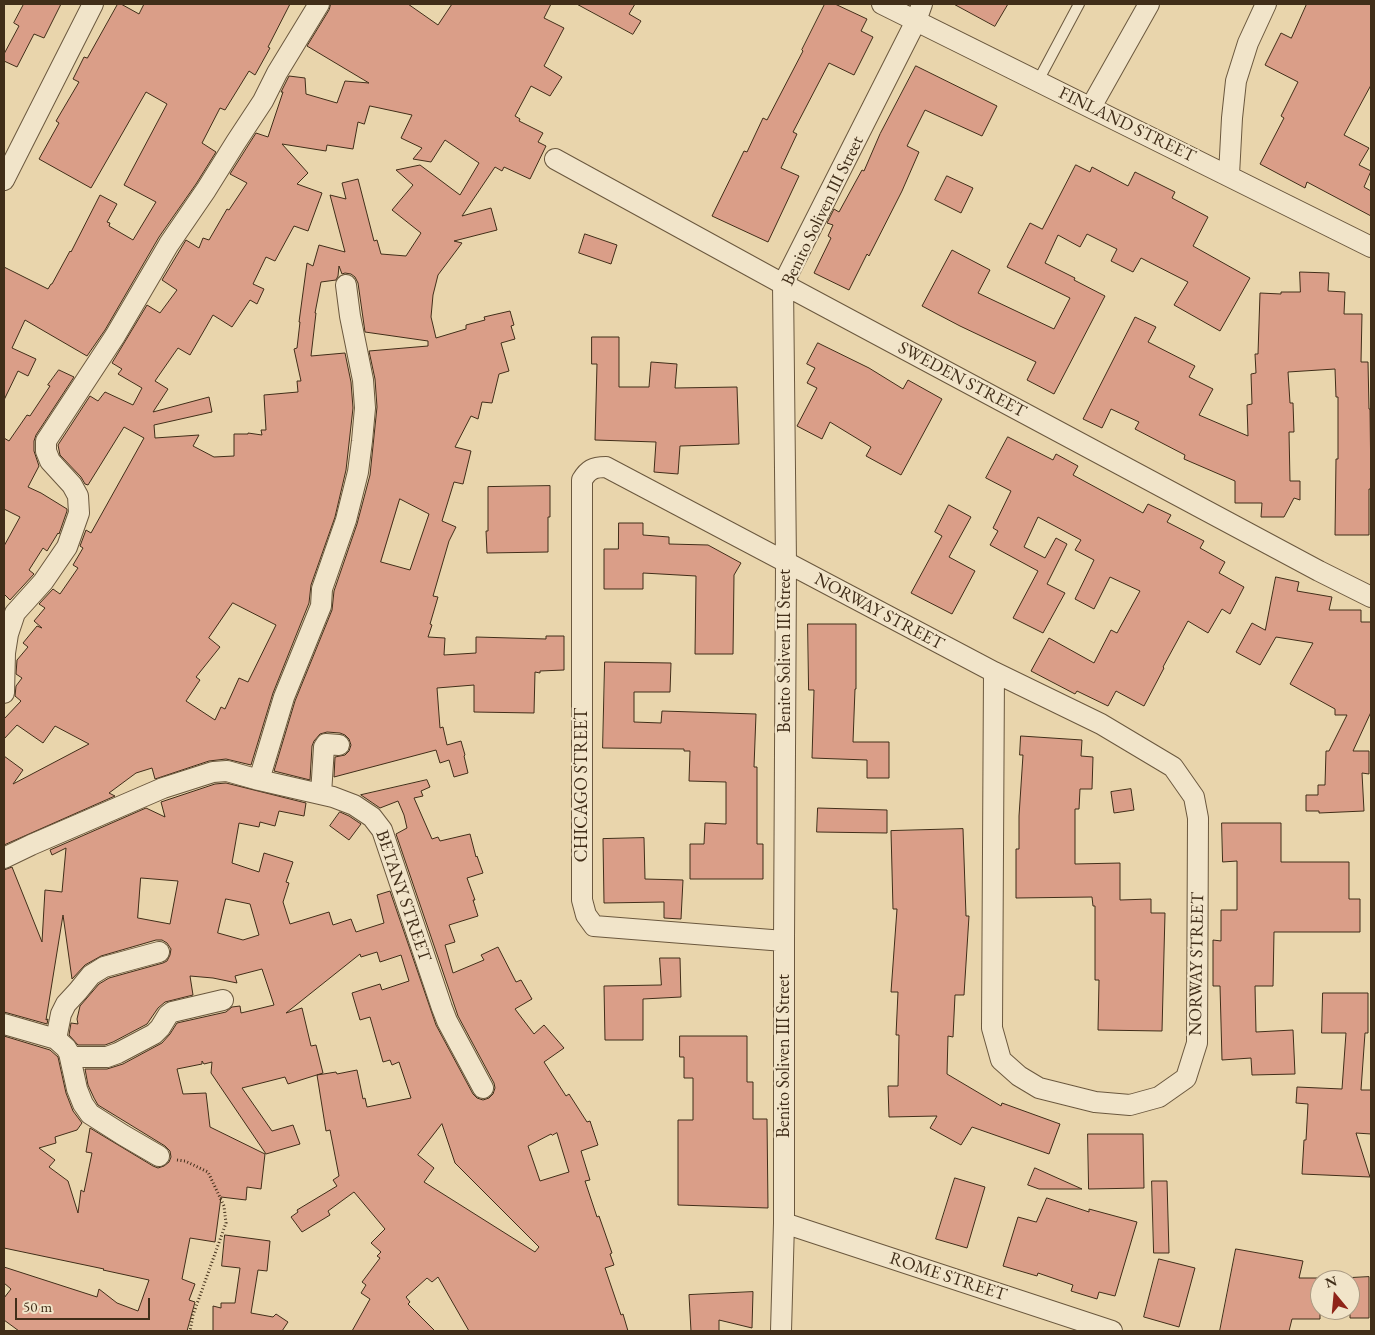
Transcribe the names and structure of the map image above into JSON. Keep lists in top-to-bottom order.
{
  "streets": {
    "street": [
      "FINLAND STREET",
      "Benito Soliven Ⅲ Street",
      "SWEDEN STREET",
      "NORWAY STREET",
      "CHICAGO STREET",
      "BETANY STREET",
      "ROME STREET"
    ]
  },
  "crossings": [
    ["FINLAND STREET", "Benito Soliven Ⅲ Street"],
    ["Benito Soliven Ⅲ Street", "SWEDEN STREET"],
    ["Benito Soliven Ⅲ Street", "NORWAY STREET"],
    ["Benito Soliven Ⅲ Street", "CHICAGO STREET"],
    ["Benito Soliven Ⅲ Street", "ROME STREET"],
    ["NORWAY STREET", "CHICAGO STREET"]
  ],
  "scale_bar": "50 m",
  "north": "top"
}
